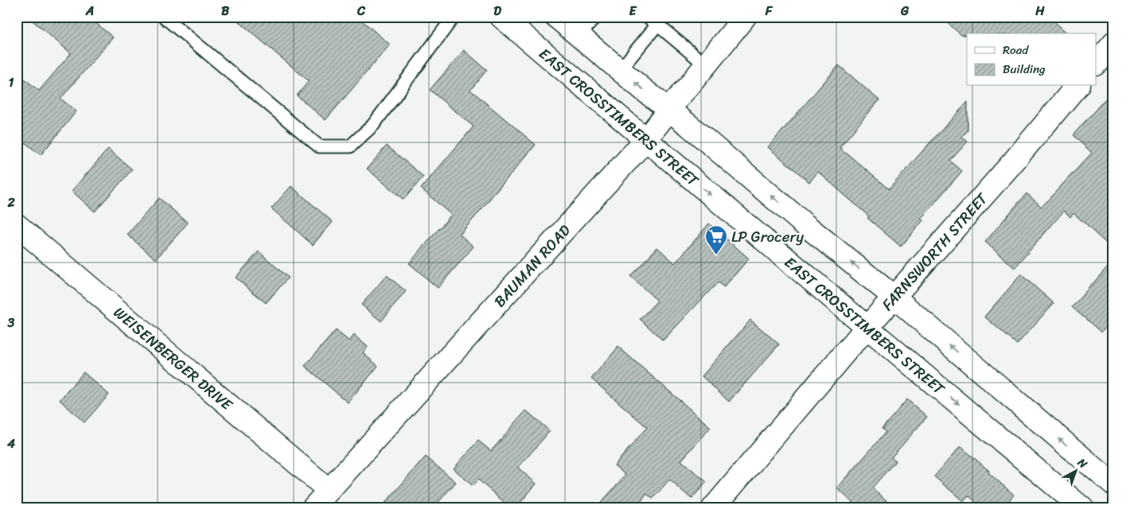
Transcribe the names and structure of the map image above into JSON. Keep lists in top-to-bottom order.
{
  "streets": {
    "street": [
      "EAST CROSSTIMBERS STREET",
      "FARNSWORTH STREET",
      "BAUMAN ROAD",
      "WEISENBERGER DRIVE"
    ]
  },
  "crossings": [
    ["EAST CROSSTIMBERS STREET", "FARNSWORTH STREET"],
    ["EAST CROSSTIMBERS STREET", "BAUMAN ROAD"],
    ["BAUMAN ROAD", "WEISENBERGER DRIVE"]
  ],
  "places": {
    "supermarket": ["LP Grocery"]
  },
  "legend": ["Road", "Building"],
  "north": "top right",
  "grid": {
    "columns": [
      "A",
      "B",
      "C",
      "D",
      "E",
      "F",
      "G",
      "H"
    ],
    "rows": [
      "1",
      "2",
      "3",
      "4"
    ]
  }
}
